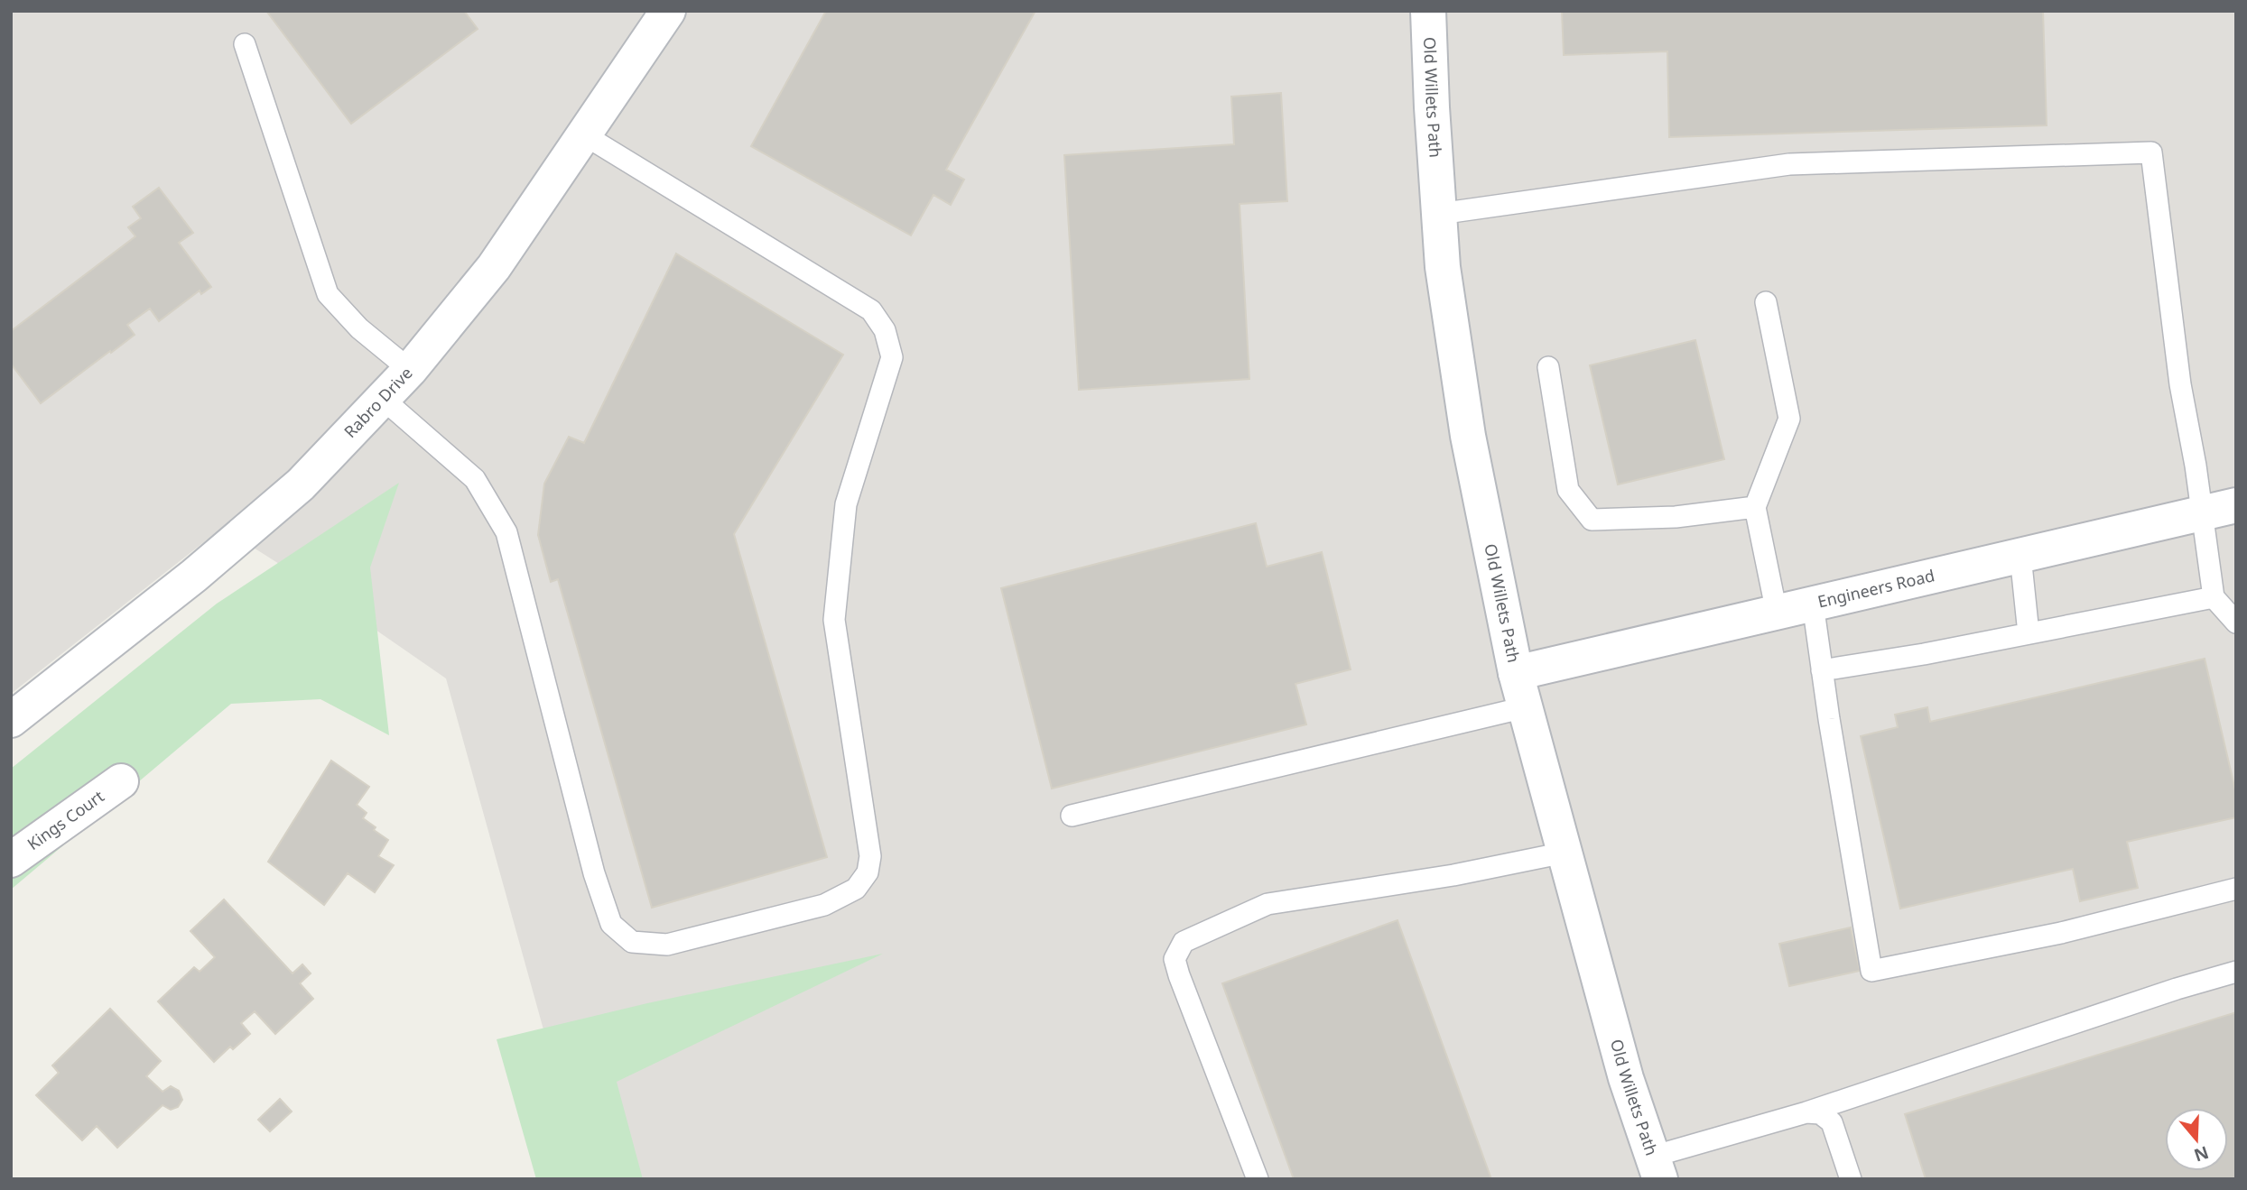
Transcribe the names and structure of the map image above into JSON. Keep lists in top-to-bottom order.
{
  "streets": {
    "main road": [
      "Old Willets Path",
      "Rabro Drive",
      "Engineers Road",
      "Kings Court"
    ]
  },
  "crossings": [
    ["Old Willets Path", "Engineers Road"]
  ],
  "north": "bottom"
}
